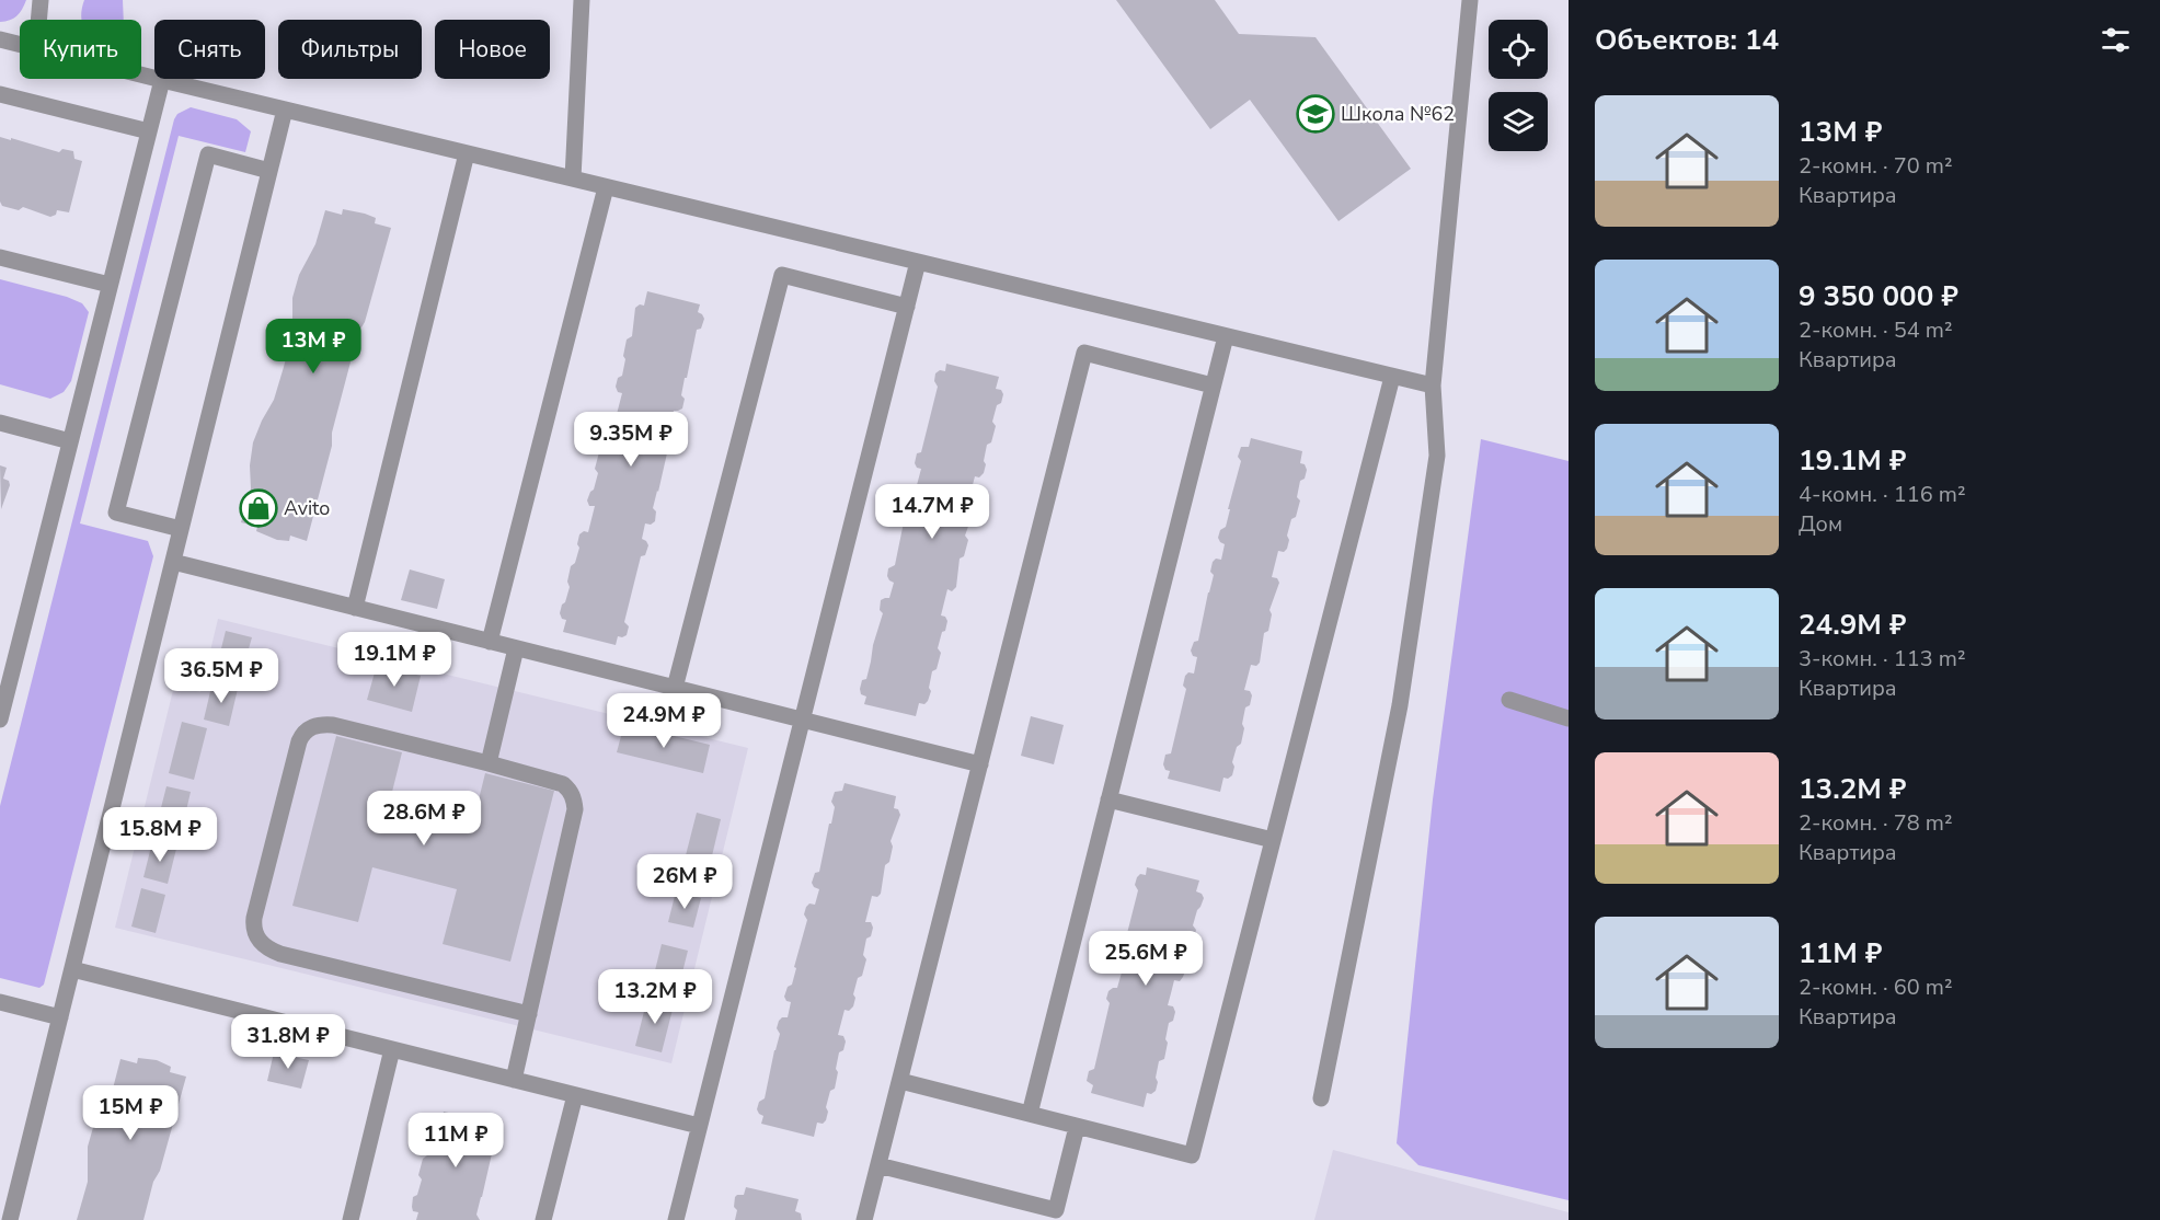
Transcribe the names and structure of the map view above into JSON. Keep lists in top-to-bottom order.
{
  "places": {
    "school or university": ["Школа №62"],
    "shop": ["Avito"]
  },
  "page": {
    "heading": "Объектов: 14",
    "chip": [
      "Купить",
      "Снять",
      "Фильтры",
      "Новое"
    ],
    "list": [
      {
        "name": "13M ₽",
        "note": "2-комн. · 70 m² · Квартира"
      },
      {
        "name": "9 350 000 ₽",
        "note": "2-комн. · 54 m² · Квартира"
      },
      {
        "name": "19.1M ₽",
        "note": "4-комн. · 116 m² · Дом"
      },
      {
        "name": "24.9M ₽",
        "note": "3-комн. · 113 m² · Квартира"
      },
      {
        "name": "13.2M ₽",
        "note": "2-комн. · 78 m² · Квартира"
      },
      {
        "name": "11M ₽",
        "note": "2-комн. · 60 m² · Квартира"
      }
    ],
    "price": [
      "13M ₽",
      "9.35M ₽",
      "14.7M ₽",
      "19.1M ₽",
      "36.5M ₽",
      "24.9M ₽",
      "28.6M ₽",
      "15.8M ₽",
      "26M ₽",
      "25.6M ₽",
      "13.2M ₽",
      "31.8M ₽",
      "15M ₽",
      "11M ₽"
    ]
  }
}
